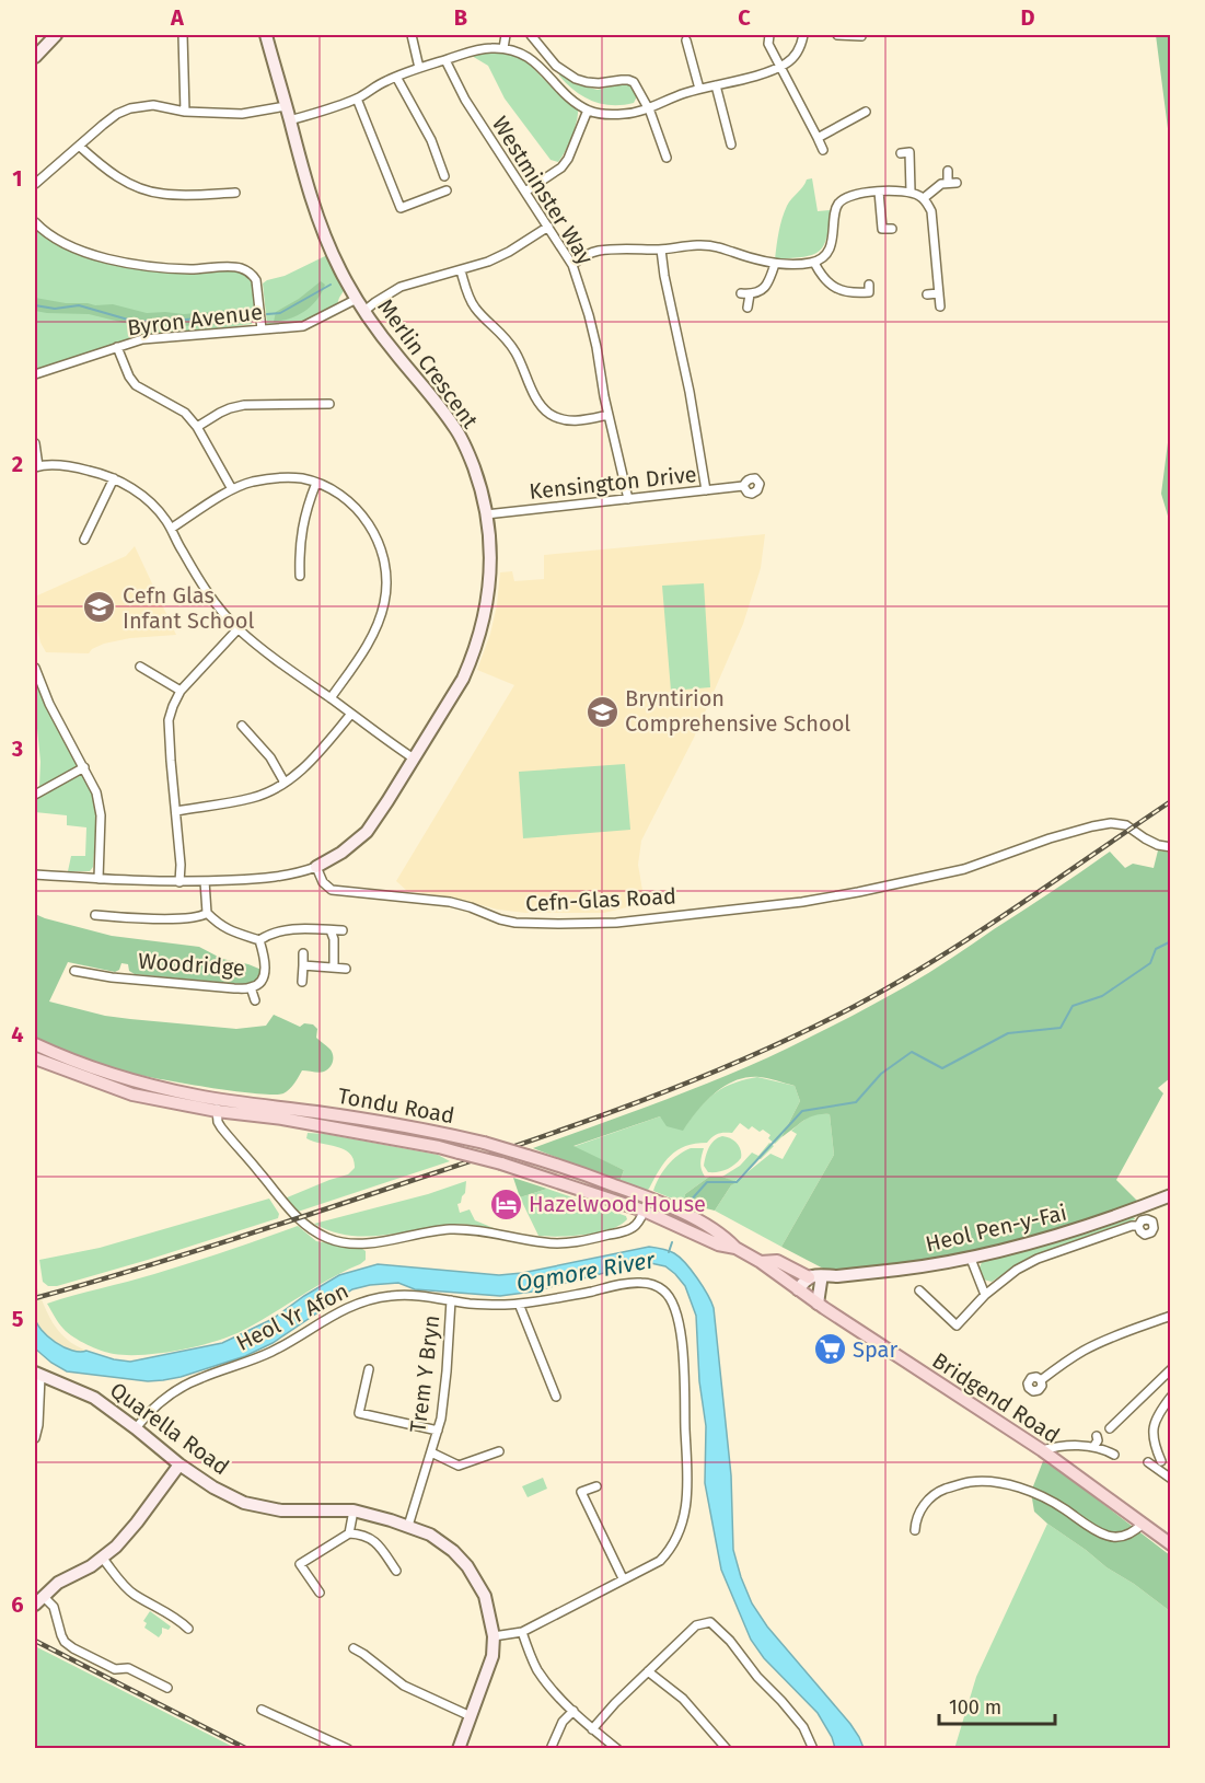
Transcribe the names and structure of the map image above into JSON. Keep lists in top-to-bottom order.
{
  "streets": {
    "main road": ["Tondu Road", "Bridgend Road"],
    "street": [
      "Westminster Way",
      "Byron Avenue",
      "Merlin Crescent",
      "Kensington Drive",
      "Cefn-Glas Road",
      "Woodridge",
      "Heol Pen-y-Fai",
      "Heol Yr Afon",
      "Trem Y Bryn",
      "Quarella Road"
    ]
  },
  "crossings": [
    ["Westminster Way", "Kensington Drive"],
    ["Byron Avenue", "Merlin Crescent"],
    ["Merlin Crescent", "Kensington Drive"],
    ["Merlin Crescent", "Cefn-Glas Road"],
    ["Tondu Road", "Heol Pen-y-Fai"],
    ["Tondu Road", "Bridgend Road"],
    ["Heol Pen-y-Fai", "Bridgend Road"],
    ["Heol Yr Afon", "Trem Y Bryn"],
    ["Heol Yr Afon", "Quarella Road"],
    ["Trem Y Bryn", "Quarella Road"]
  ],
  "water": ["Ogmore River"],
  "places": {
    "school or university": ["Cefn Glas Infant School", "Bryntirion Comprehensive School"],
    "hotel": ["Hazelwood House"],
    "supermarket": ["Spar"]
  },
  "scale_bar": "100 m",
  "grid": {
    "columns": [
      "A",
      "B",
      "C",
      "D"
    ],
    "rows": [
      "1",
      "2",
      "3",
      "4",
      "5",
      "6"
    ]
  }
}
